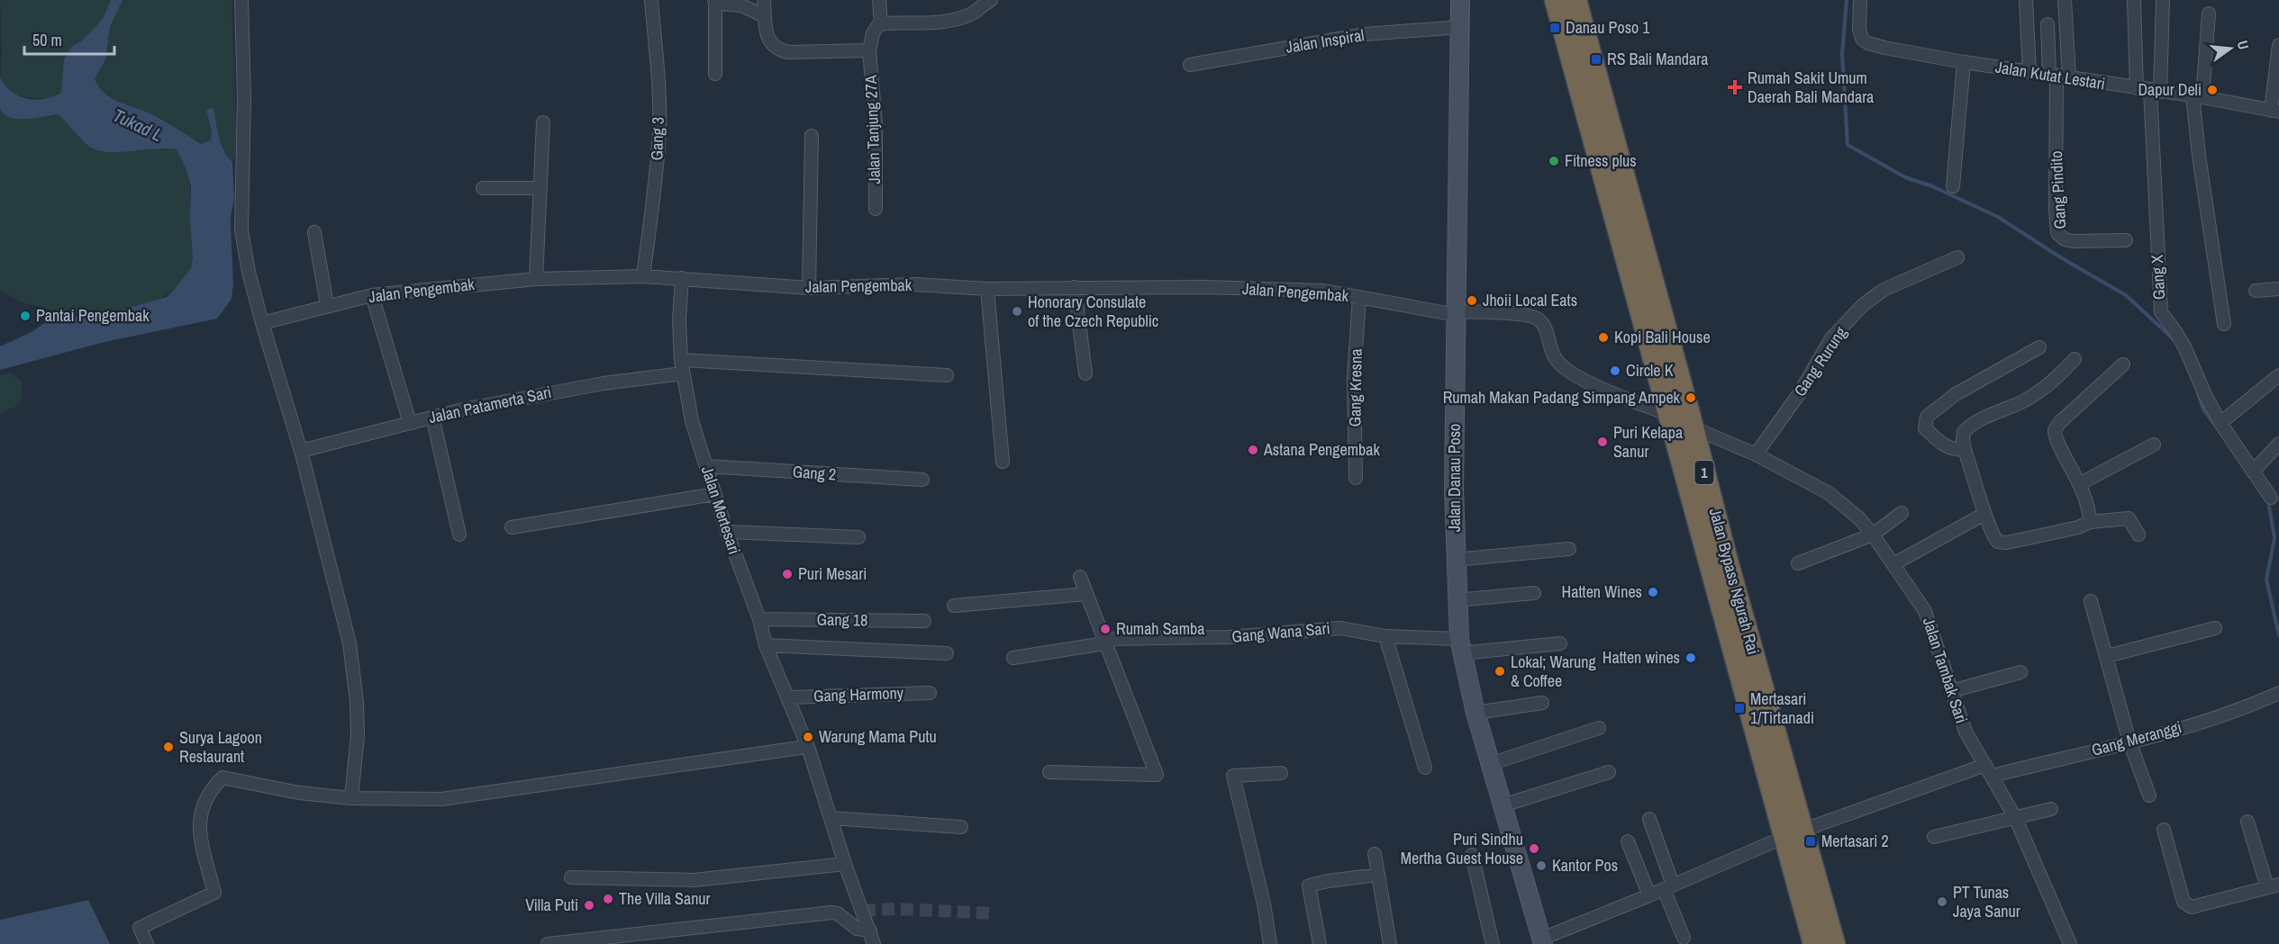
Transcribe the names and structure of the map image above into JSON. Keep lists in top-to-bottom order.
{
  "streets": {
    "highway": ["1", "Jalan Bypass Ngurah Rai"],
    "street": [
      "Jalan Inspiral",
      "Jalan Kutat Lestari",
      "Jalan Tanjung 27A",
      "Gang 3",
      "Gang Pindito",
      "Gang X",
      "Jalan Pengembak",
      "Gang Rurung",
      "Gang Kresna",
      "Jalan Patamerta Sari",
      "Gang 2",
      "Jalan Danau Poso",
      "Jalan Mertesari",
      "Gang 18",
      "Gang Wana Sari",
      "Jalan Tambak Sari",
      "Gang Harmony",
      "Gang Meranggi"
    ]
  },
  "crossings": [
    ["Jalan Inspiral", "Jalan Danau Poso"],
    ["Jalan Kutat Lestari", "Gang Pindito"],
    ["Jalan Kutat Lestari", "Gang X"],
    ["Gang 3", "Jalan Pengembak"],
    ["Jalan Pengembak", "Gang Kresna"],
    ["Jalan Pengembak", "Jalan Danau Poso"],
    ["Jalan Pengembak", "Jalan Mertesari"],
    ["Jalan Pengembak", "Jalan Bypass Ngurah Rai"],
    ["Gang Rurung", "Jalan Tambak Sari"],
    ["Jalan Patamerta Sari", "Jalan Mertesari"],
    ["Gang 2", "Jalan Mertesari"],
    ["Jalan Danau Poso", "Gang Wana Sari"],
    ["Jalan Danau Poso", "Gang Meranggi"],
    ["Jalan Mertesari", "Gang 18"],
    ["Jalan Mertesari", "Gang Harmony"],
    ["Jalan Bypass Ngurah Rai", "Jalan Tambak Sari"],
    ["Jalan Bypass Ngurah Rai", "Gang Meranggi"],
    ["Jalan Tambak Sari", "Gang Meranggi"]
  ],
  "water": ["Tukad L"],
  "places": {
    "transit": [
      "Danau Poso 1",
      "RS Bali Mandara",
      "Mertasari 1/Tirtanadi",
      "Mertasari 2"
    ],
    "health": ["Rumah Sakit Umum Daerah Bali Mandara"],
    "other": [
      "Dapur Deli",
      "Fitness plus",
      "Jhoii Local Eats",
      "Honorary Consulate of the Czech Republic",
      "Pantai Pengembak",
      "Kopi Bali House",
      "Circle K",
      "Rumah Makan Padang Simpang Ampek",
      "Puri Kelapa Sanur",
      "Astana Pengembak",
      "Puri Mesari",
      "Hatten Wines",
      "Rumah Samba",
      "Hatten wines",
      "Lokal; Warung & Coffee",
      "Warung Mama Putu",
      "Surya Lagoon Restaurant",
      "Puri Sindhu Mertha Guest House",
      "Kantor Pos",
      "The Villa Sanur",
      "PT Tunas Jaya Sanur",
      "Villa Puti"
    ]
  },
  "scale_bar": "50 m",
  "north": "right"
}
